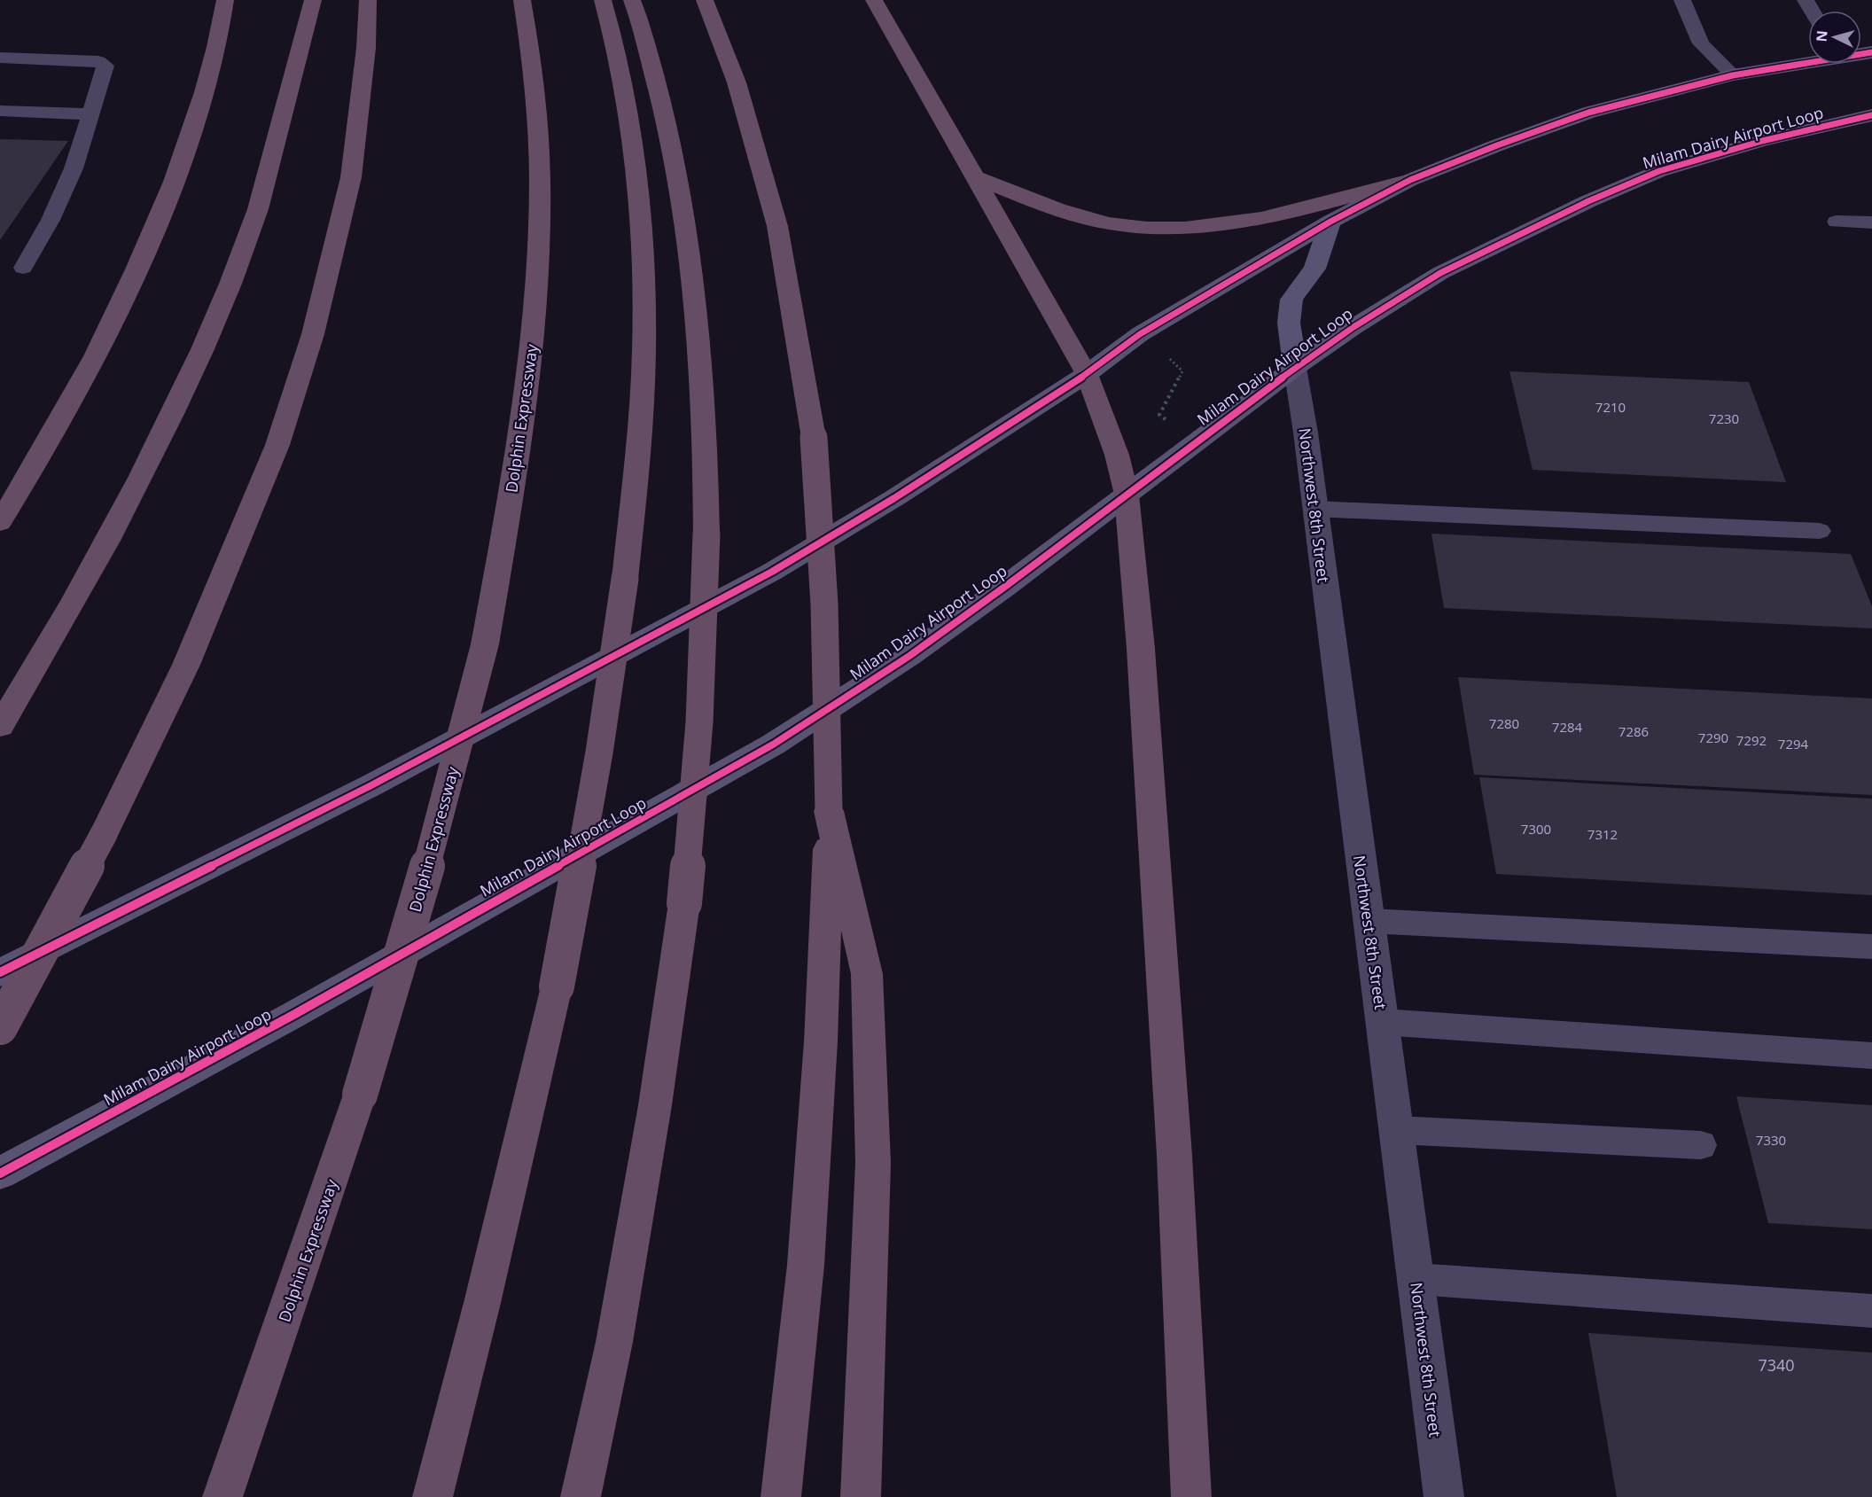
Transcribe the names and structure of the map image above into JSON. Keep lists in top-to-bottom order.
{
  "streets": {
    "highway": ["Dolphin Expressway"],
    "main road": ["Milam Dairy Airport Loop"],
    "street": ["Northwest 8th Street"]
  },
  "crossings": [
    ["Milam Dairy Airport Loop", "Northwest 8th Street"]
  ],
  "house_numbers": [
    "7210",
    "7230",
    "7280",
    "7284",
    "7286",
    "7290",
    "7292",
    "7294",
    "7300",
    "7312",
    "7330",
    "7340"
  ],
  "north": "left"
}
